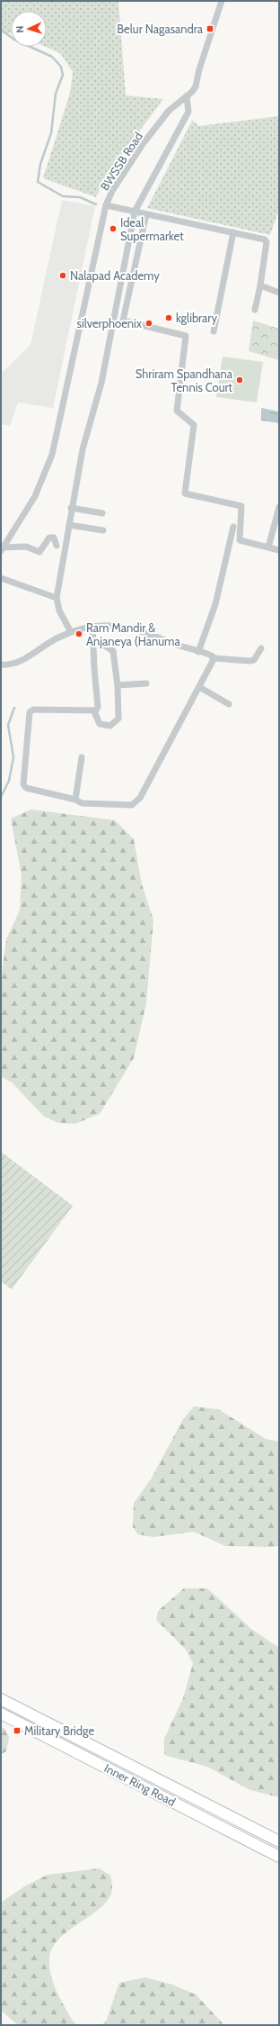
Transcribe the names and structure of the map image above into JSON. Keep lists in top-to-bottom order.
{
  "streets": {
    "main road": ["Inner Ring Road"],
    "street": ["BWSSB Road"]
  },
  "places": {
    "transit": ["Belur Nagasandra", "Military Bridge"],
    "other": [
      "Ideal Supermarket",
      "Nalapad Academy",
      "kglibrary",
      "silverphoenix",
      "Shriram Spandhana Tennis Court",
      "Ram Mandir & Anjaneya (Hanuma"
    ]
  },
  "north": "left"
}
